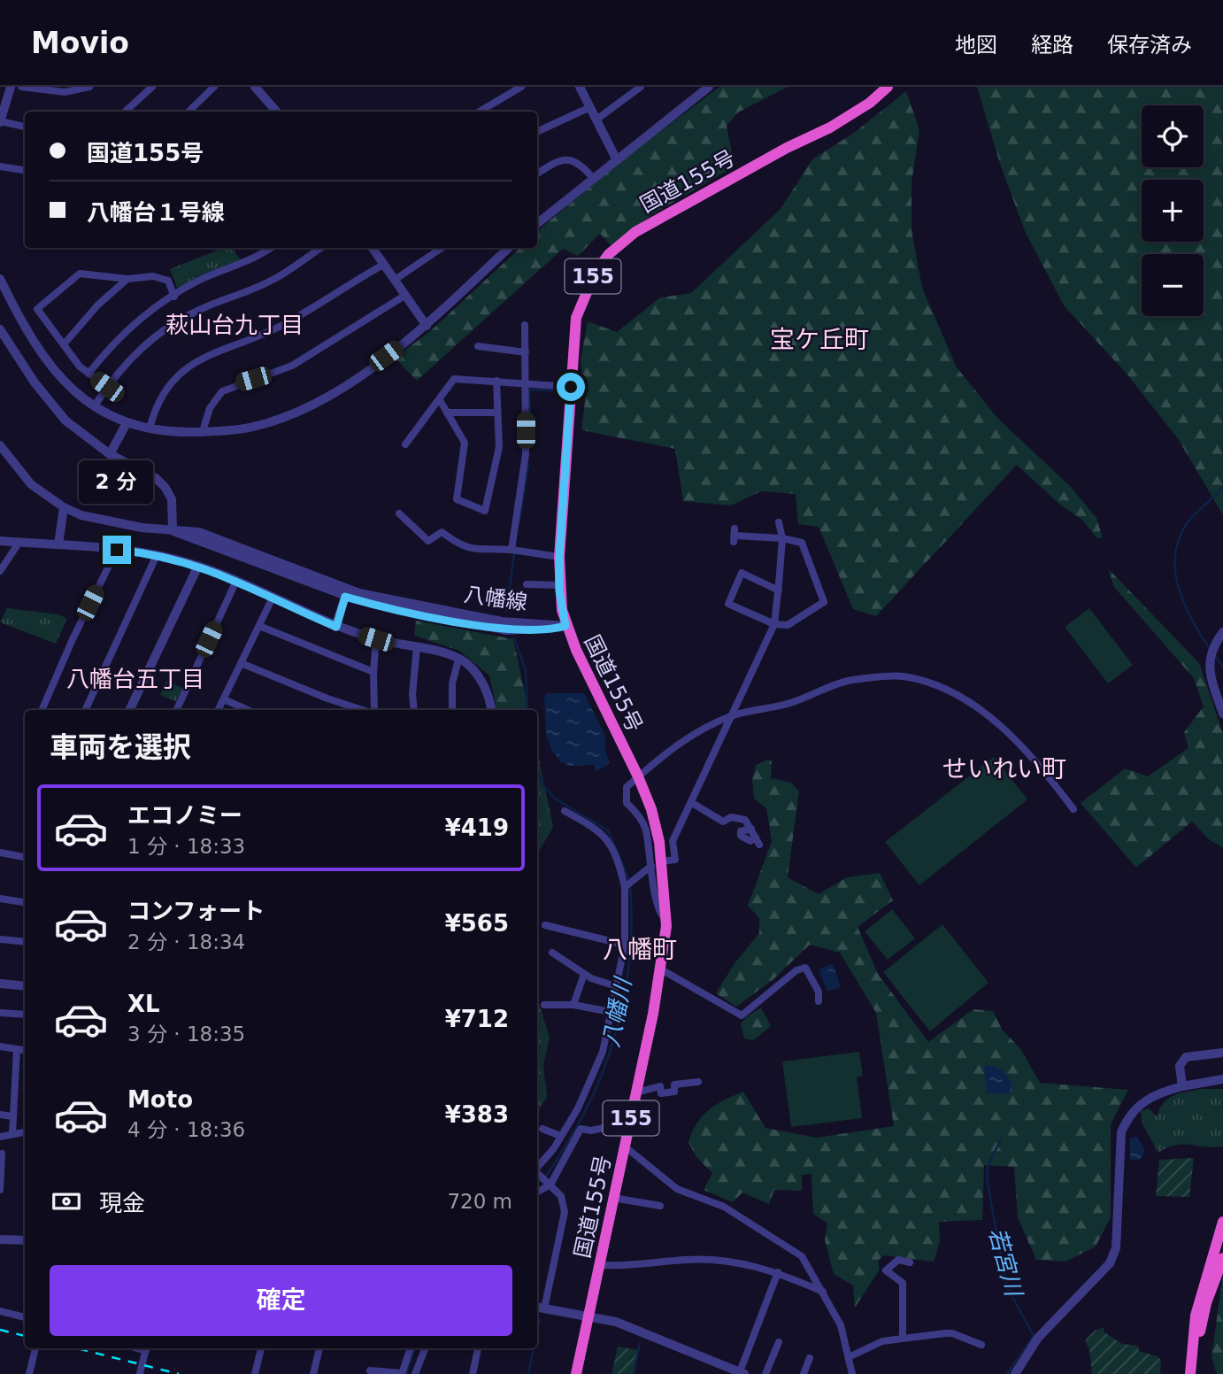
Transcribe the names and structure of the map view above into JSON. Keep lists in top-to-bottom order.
{
  "streets": {
    "highway": ["国道155号", "155"],
    "street": ["八幡線"]
  },
  "crossings": [
    ["国道155号", "八幡線"]
  ],
  "districts": [
    "萩山台九丁目",
    "宝ケ丘町",
    "八幡台五丁目",
    "せいれい町",
    "八幡町"
  ],
  "water": ["八幡川", "若宮川"],
  "page": {
    "header": "Movio",
    "nav": ["地図", "経路", "保存済み"],
    "map_buttons": ["+", "−"],
    "banner": ["国道155号", "八幡台１号線"],
    "bubble": "2 分",
    "heading": "車両を選択",
    "list": [
      {
        "name": "エコノミー",
        "note": "1 分 · 18:33",
        "value": "¥419"
      },
      {
        "name": "コンフォート",
        "note": "2 分 · 18:34",
        "value": "¥565"
      },
      {
        "name": "XL",
        "note": "3 分 · 18:35",
        "value": "¥712"
      },
      {
        "name": "Moto",
        "note": "4 分 · 18:36",
        "value": "¥383"
      }
    ],
    "pay": ["現金", "720 m"],
    "buttons": "確定"
  }
}
